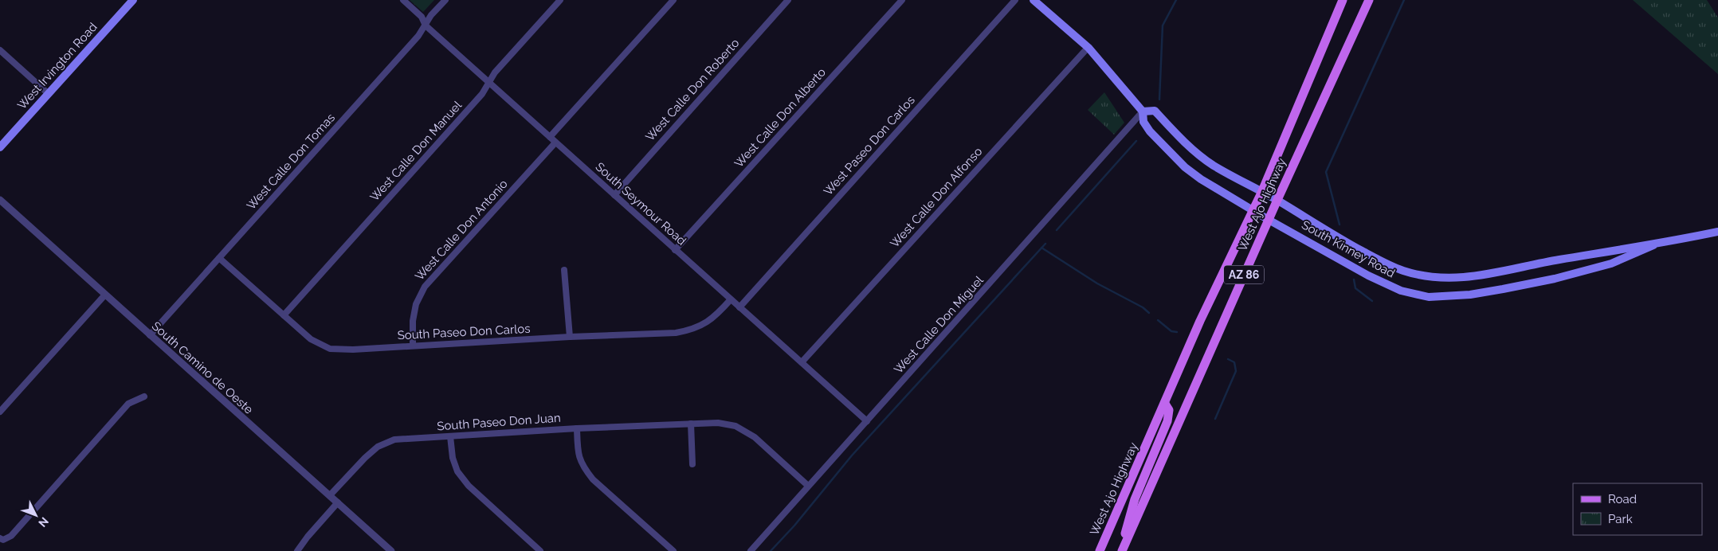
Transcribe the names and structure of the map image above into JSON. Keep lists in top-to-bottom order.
{
  "streets": {
    "main road": [
      "West Irvington Road",
      "West Ajo Highway",
      "South Kinney Road",
      "AZ 86"
    ],
    "street": [
      "West Calle Don Roberto",
      "West Calle Don Alberto",
      "West Paseo Don Carlos",
      "West Calle Don Manuel",
      "West Calle Don Tomas",
      "West Calle Don Alfonso",
      "South Seymour Road",
      "West Calle Don Antonio",
      "West Calle Don Miguel",
      "South Paseo Don Carlos",
      "South Camino de Oeste",
      "South Paseo Don Juan"
    ]
  },
  "crossings": [
    ["West Calle Don Roberto", "South Seymour Road"],
    ["West Calle Don Alberto", "South Seymour Road"],
    ["West Paseo Don Carlos", "South Seymour Road"],
    ["West Calle Don Manuel", "South Seymour Road"],
    ["West Calle Don Manuel", "South Paseo Don Carlos"],
    ["West Calle Don Tomas", "South Seymour Road"],
    ["West Calle Don Tomas", "South Paseo Don Carlos"],
    ["West Calle Don Tomas", "South Camino de Oeste"],
    ["West Calle Don Alfonso", "South Seymour Road"],
    ["West Calle Don Alfonso", "South Kinney Road"],
    ["South Seymour Road", "West Calle Don Antonio"],
    ["South Seymour Road", "West Calle Don Miguel"],
    ["South Seymour Road", "South Paseo Don Carlos"],
    ["West Ajo Highway", "South Kinney Road"],
    ["West Calle Don Antonio", "South Paseo Don Carlos"],
    ["South Kinney Road", "West Calle Don Miguel"],
    ["West Calle Don Miguel", "South Paseo Don Juan"],
    ["South Camino de Oeste", "South Paseo Don Juan"]
  ],
  "legend": ["Road", "Park"],
  "north": "bottom right"
}
